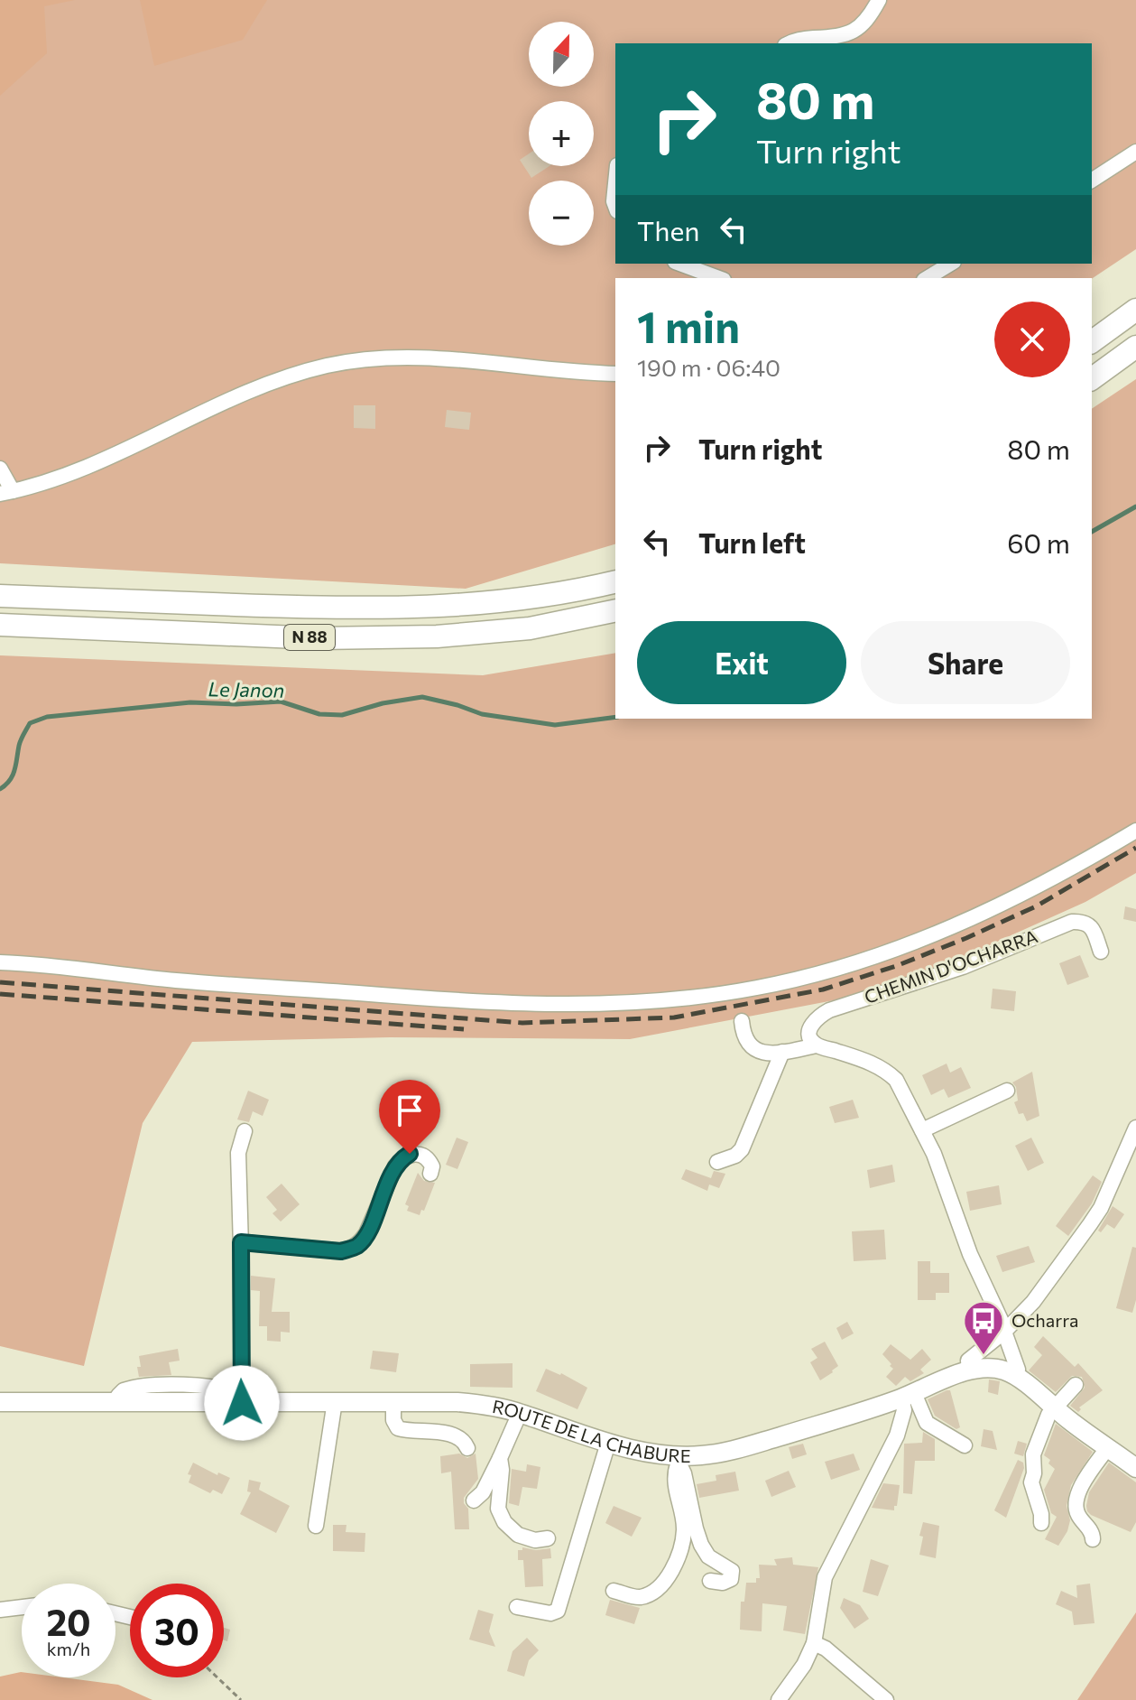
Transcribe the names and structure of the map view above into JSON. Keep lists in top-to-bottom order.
{
  "streets": {
    "highway": ["N 88"],
    "main road": ["ROUTE DE LA CHABURE"],
    "street": ["CHEMIN D'OCHARRA"]
  },
  "water": ["Le Janon"],
  "places": {
    "bus stop": ["Ocharra"]
  },
  "north": "top",
  "page": {
    "map_buttons": ["+", "−"],
    "turn": ["80 m", "Turn right"],
    "then": "Then",
    "heading": ["1 min", "190 m · 06:40"],
    "list": [
      {
        "name": "Turn right",
        "value": "80 m"
      },
      {
        "name": "Turn left",
        "value": "60 m"
      }
    ],
    "buttons": ["Exit", "Share"],
    "speed": "20 km/h",
    "limit": "30"
  }
}
